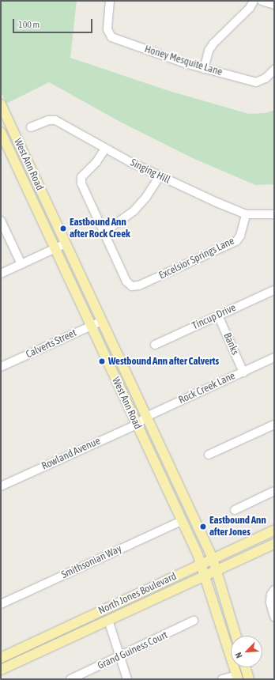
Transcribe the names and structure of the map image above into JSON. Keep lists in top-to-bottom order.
{
  "streets": {
    "main road": ["West Ann Road", "North Jones Boulevard"],
    "street": [
      "Honey Mesquite Lane",
      "Singing Hill",
      "Excelsior Springs Lane",
      "Tincup Drive",
      "Calverts Street",
      "Banks",
      "Rock Creek Lane",
      "Rowland Avenue",
      "Smithsonian Way",
      "Grand Guiness Court"
    ]
  },
  "crossings": [
    ["West Ann Road", "Calverts Street"],
    ["West Ann Road", "Rock Creek Lane"],
    ["West Ann Road", "Rowland Avenue"],
    ["West Ann Road", "Smithsonian Way"],
    ["West Ann Road", "North Jones Boulevard"],
    ["Singing Hill", "Excelsior Springs Lane"],
    ["Tincup Drive", "Banks"],
    ["Banks", "Rock Creek Lane"],
    ["Rock Creek Lane", "Rowland Avenue"]
  ],
  "places": ["Eastbound Ann after Rock Creek", "Westbound Ann after Calverts", "Eastbound Ann after Jones"],
  "scale_bar": "100 m",
  "north": "bottom left"
}
